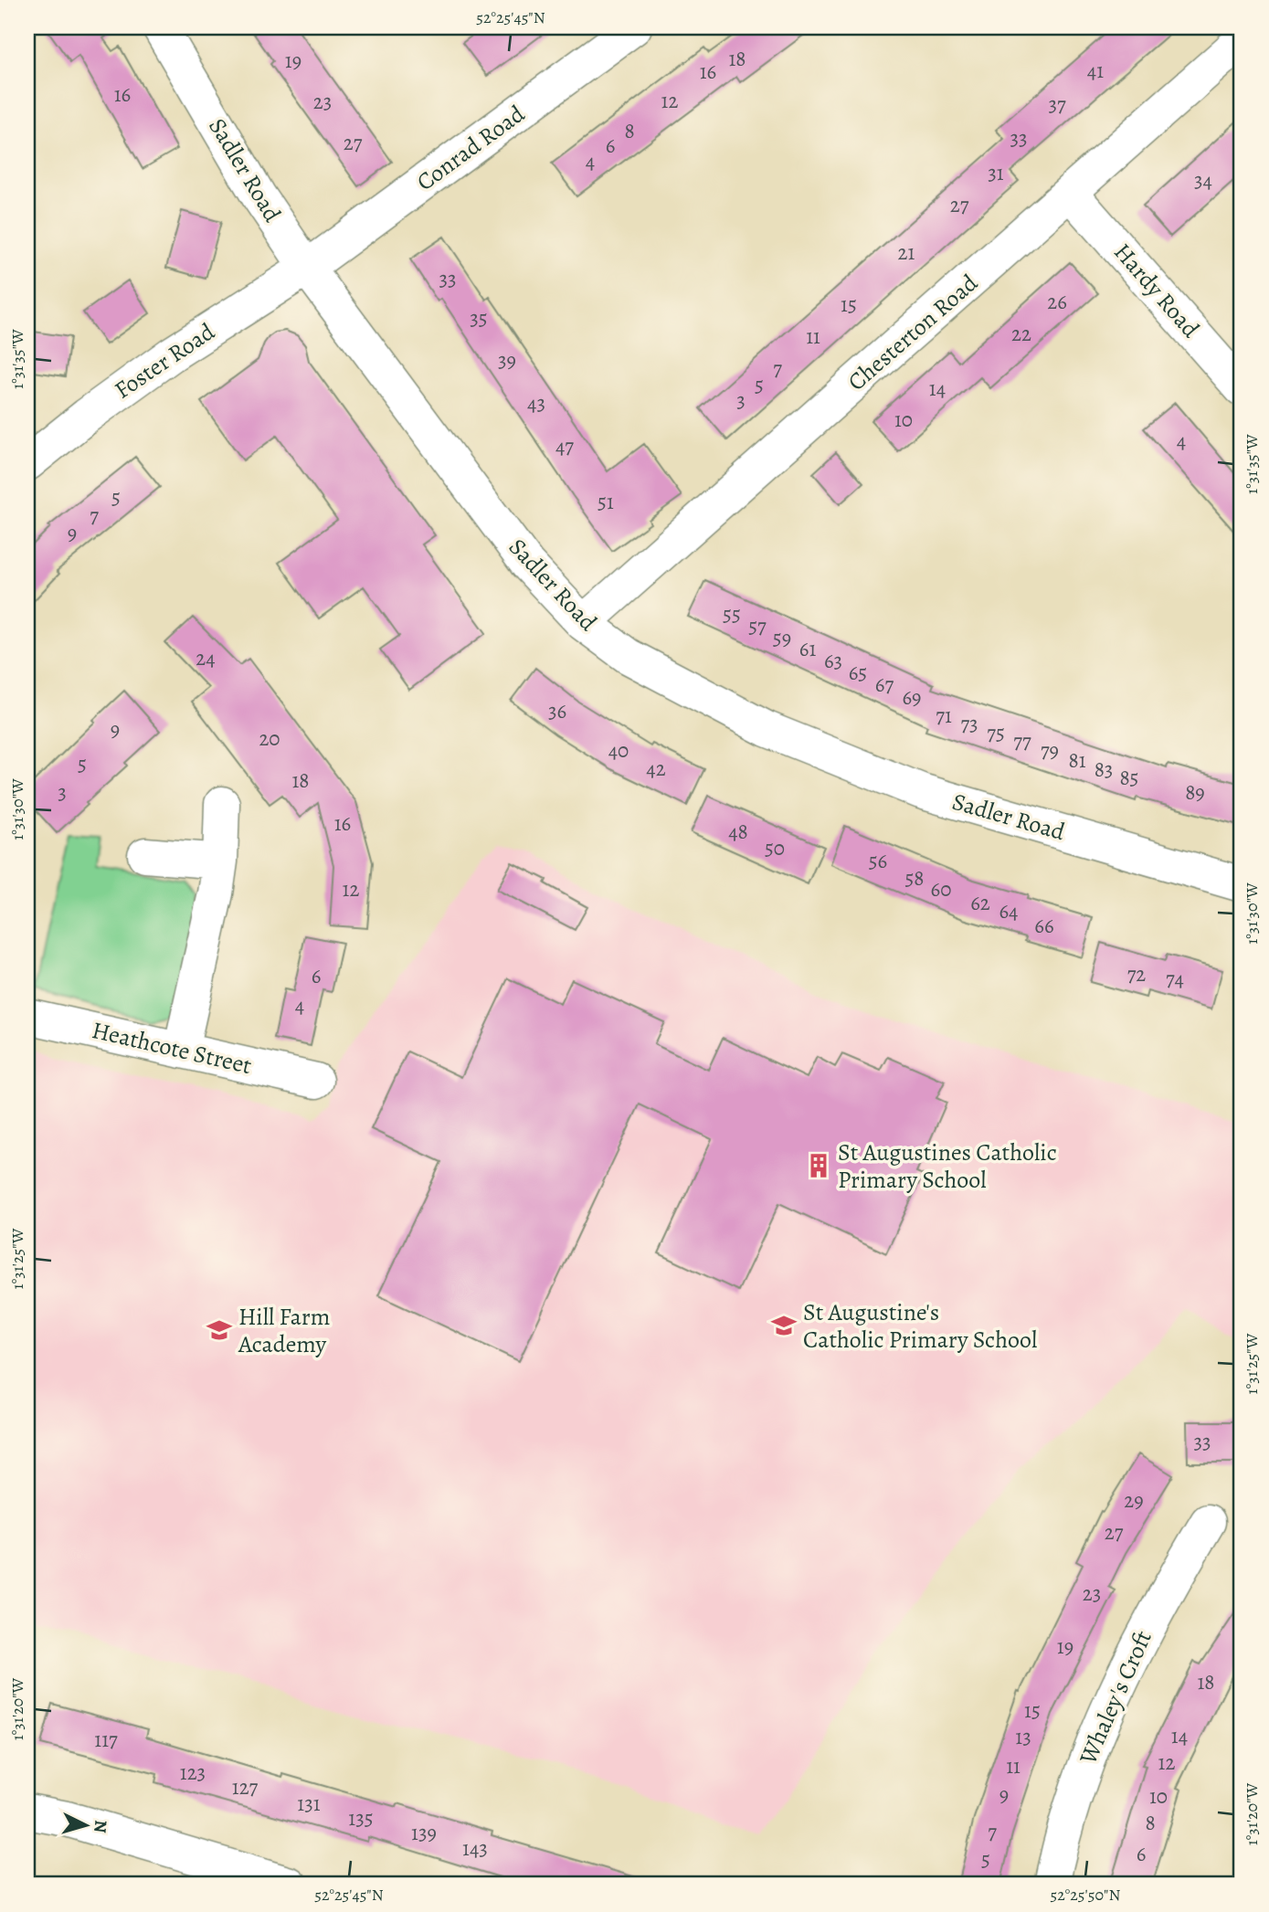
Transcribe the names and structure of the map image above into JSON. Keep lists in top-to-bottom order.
{
  "streets": {
    "street": [
      "Conrad Road",
      "Sadler Road",
      "Hardy Road",
      "Chesterton Road",
      "Foster Road",
      "Heathcote Street",
      "Whaley's Croft"
    ]
  },
  "crossings": [
    ["Conrad Road", "Sadler Road"],
    ["Conrad Road", "Foster Road"],
    ["Sadler Road", "Chesterton Road"],
    ["Sadler Road", "Foster Road"],
    ["Hardy Road", "Chesterton Road"]
  ],
  "places": {
    "building": ["St Augustines Catholic Primary School"],
    "school or university": ["St Augustine's Catholic Primary School", "Hill Farm Academy"]
  },
  "house_numbers": [
    "18",
    "19",
    "41",
    "16",
    "16",
    "12",
    "23",
    "37",
    "8",
    "33",
    "27",
    "6",
    "4",
    "31",
    "34",
    "27",
    "21",
    "33",
    "26",
    "15",
    "35",
    "22",
    "11",
    "39",
    "7",
    "5",
    "14",
    "3",
    "43",
    "10",
    "4",
    "47",
    "5",
    "51",
    "7",
    "9",
    "55",
    "57",
    "59",
    "61",
    "24",
    "63",
    "65",
    "67",
    "69",
    "36",
    "71",
    "73",
    "9",
    "75",
    "20",
    "77",
    "40",
    "79",
    "81",
    "5",
    "42",
    "83",
    "85",
    "18",
    "3",
    "89",
    "16",
    "48",
    "50",
    "56",
    "58",
    "12",
    "60",
    "62",
    "64",
    "66",
    "72",
    "6",
    "74",
    "4",
    "33",
    "29",
    "27",
    "23",
    "19",
    "18",
    "15",
    "14",
    "13",
    "117",
    "12",
    "11",
    "123",
    "127",
    "9",
    "10",
    "131",
    "135",
    "8",
    "7",
    "139",
    "143",
    "6",
    "5"
  ],
  "north": "right",
  "coordinates": [
    "52°25'45\"N",
    "1°31'35\"W",
    "1°31'30\"W",
    "1°31'25\"W",
    "1°31'20\"W",
    "52°25'50\"N"
  ]
}
